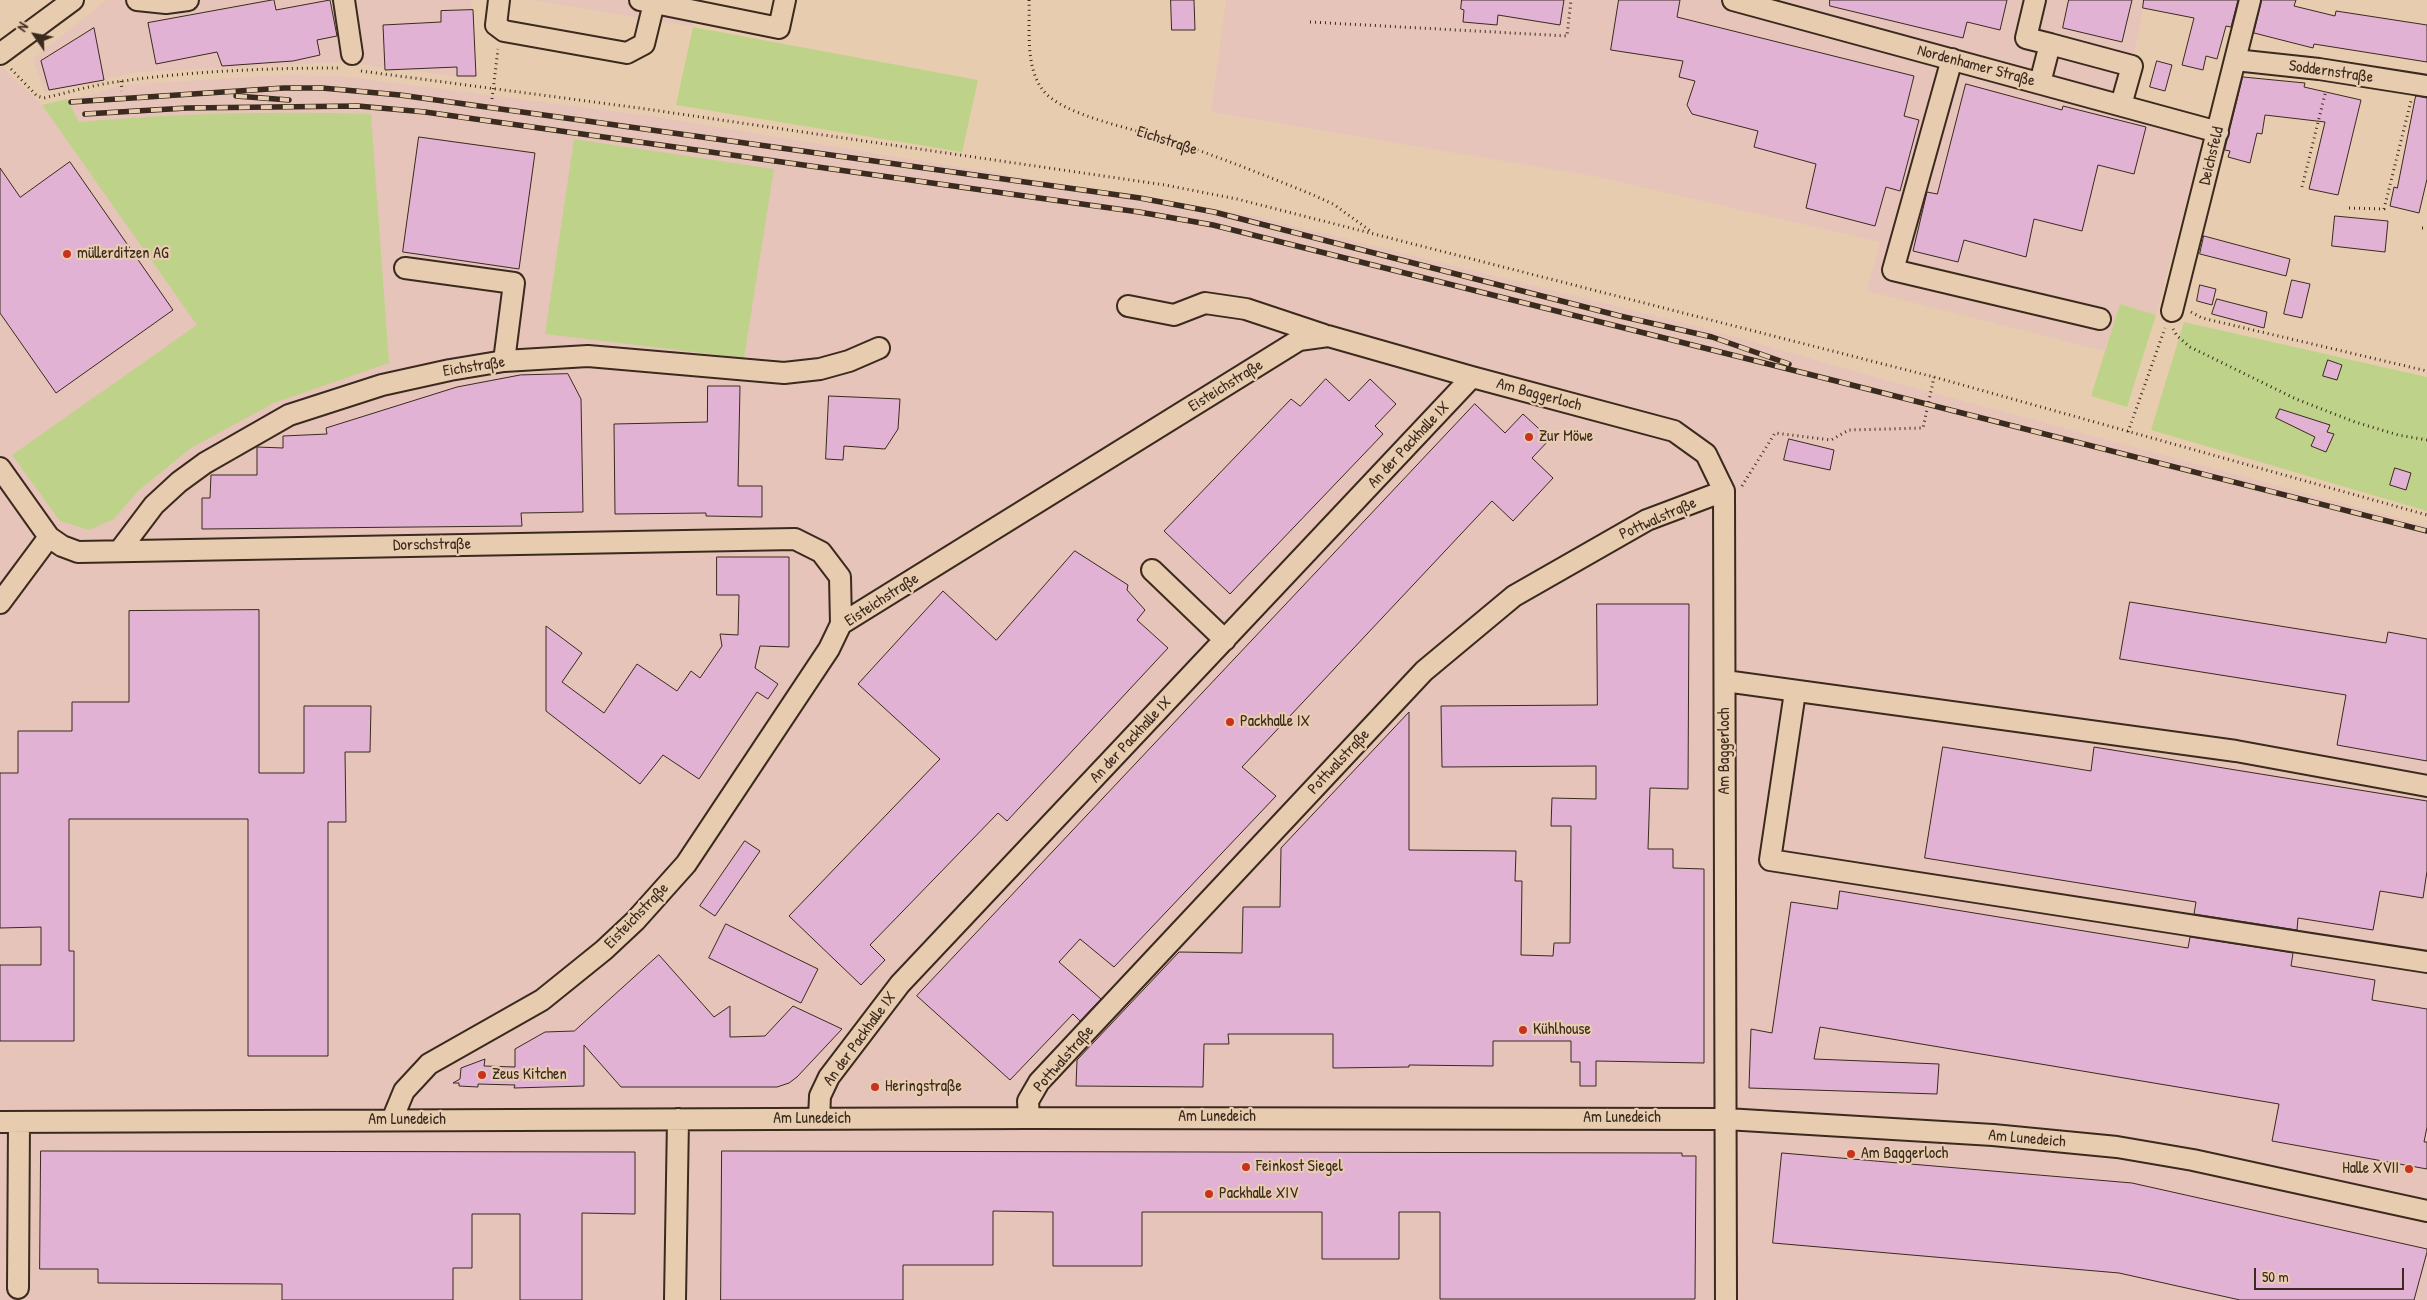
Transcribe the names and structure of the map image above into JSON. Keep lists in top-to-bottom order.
{
  "streets": {
    "street": [
      "Nordenhamer Straße",
      "Soddernstraße",
      "Eichstraße",
      "Deichsfeld",
      "Eisteichstraße",
      "Am Baggerloch",
      "An der Packhalle IX",
      "Pottwalstraße",
      "Dorschstraße",
      "Am Lunedeich"
    ]
  },
  "crossings": [
    ["Nordenhamer Straße", "Deichsfeld"],
    ["Soddernstraße", "Deichsfeld"],
    ["Eichstraße", "Dorschstraße"],
    ["Eisteichstraße", "Am Baggerloch"],
    ["Eisteichstraße", "An der Packhalle IX"],
    ["Eisteichstraße", "Dorschstraße"],
    ["Eisteichstraße", "Am Lunedeich"],
    ["Am Baggerloch", "An der Packhalle IX"],
    ["Am Baggerloch", "Pottwalstraße"],
    ["Am Baggerloch", "Am Lunedeich"],
    ["An der Packhalle IX", "Am Lunedeich"],
    ["Pottwalstraße", "Am Lunedeich"]
  ],
  "places": [
    "müllerditzen AG",
    "Zur Möwe",
    "Packhalle IX",
    "Kühlhouse",
    "Zeus Kitchen",
    "Heringstraße",
    "Am Baggerloch",
    "Feinkost Siegel",
    "Halle XVII",
    "Packhalle XIV"
  ],
  "scale_bar": "50 m",
  "north": "top left"
}
